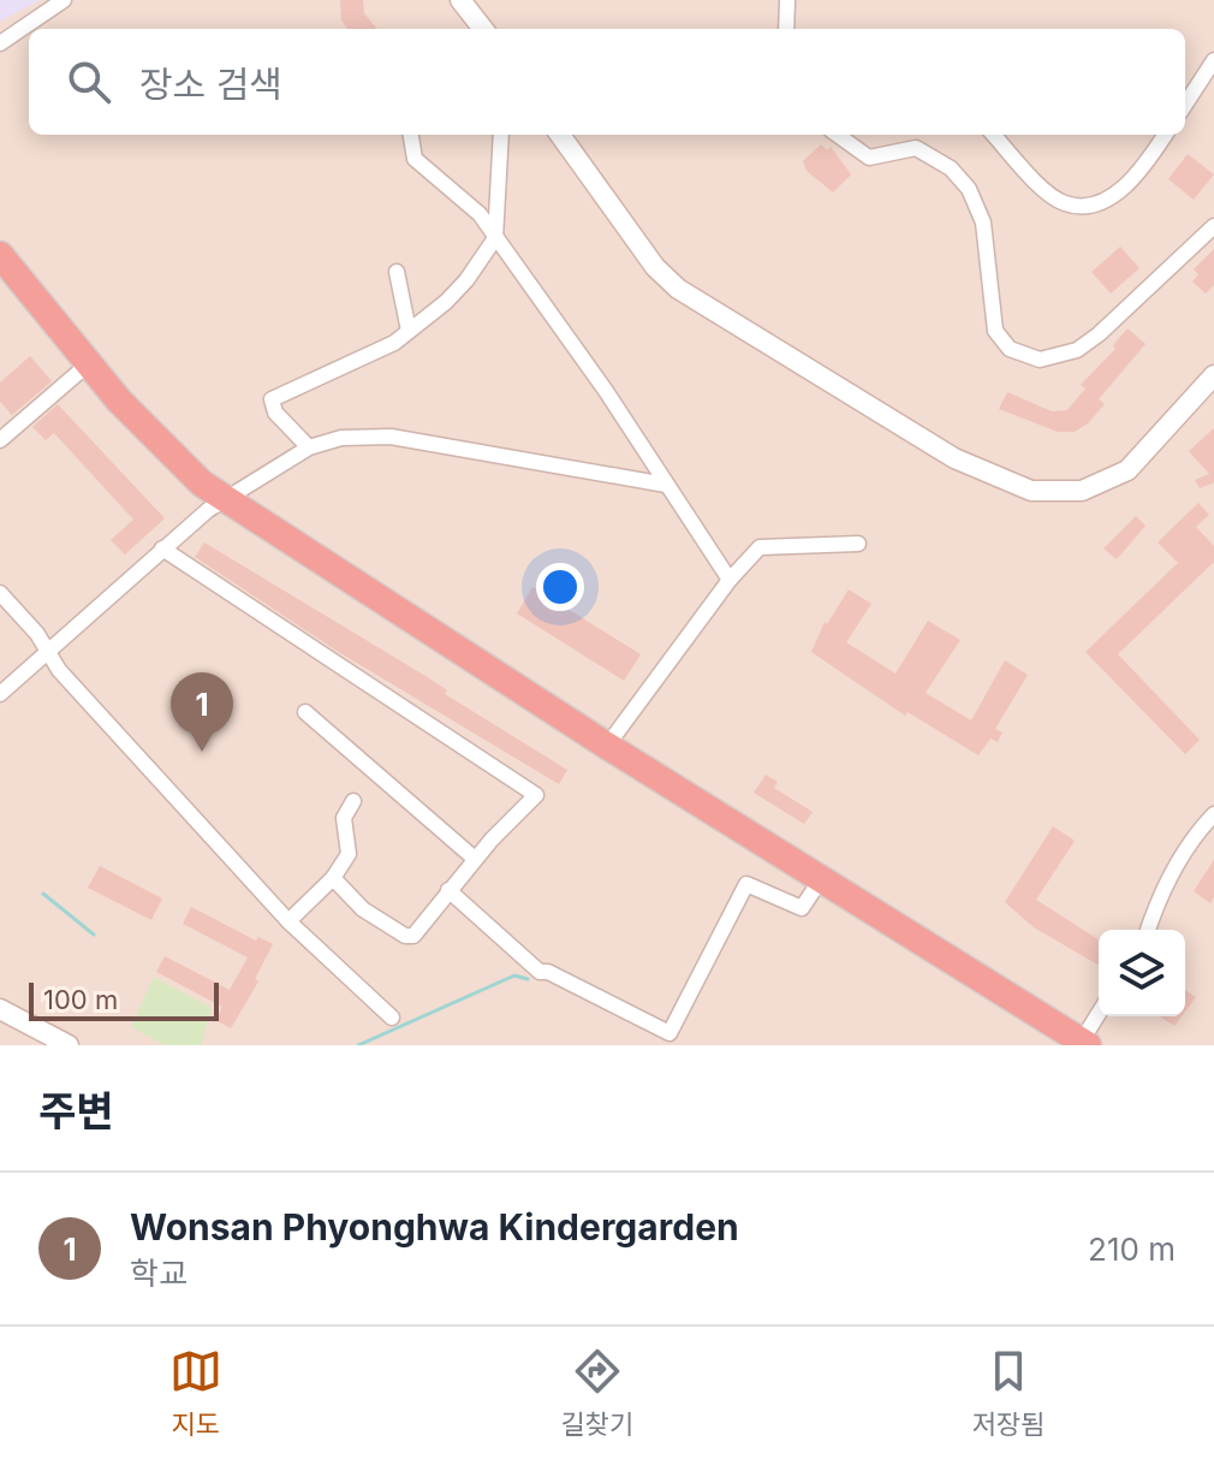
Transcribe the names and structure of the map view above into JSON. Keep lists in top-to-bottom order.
{
  "scale_bar": "100 m",
  "page": {
    "search": "장소 검색",
    "pins": "1",
    "scale": "100 m",
    "heading": "주변",
    "list": [
      {
        "mark": "1",
        "name": "Wonsan Phyonghwa Kindergarden",
        "note": "학교",
        "value": "210 m"
      }
    ],
    "nav": ["지도", "길찾기", "저장됨"]
  }
}
